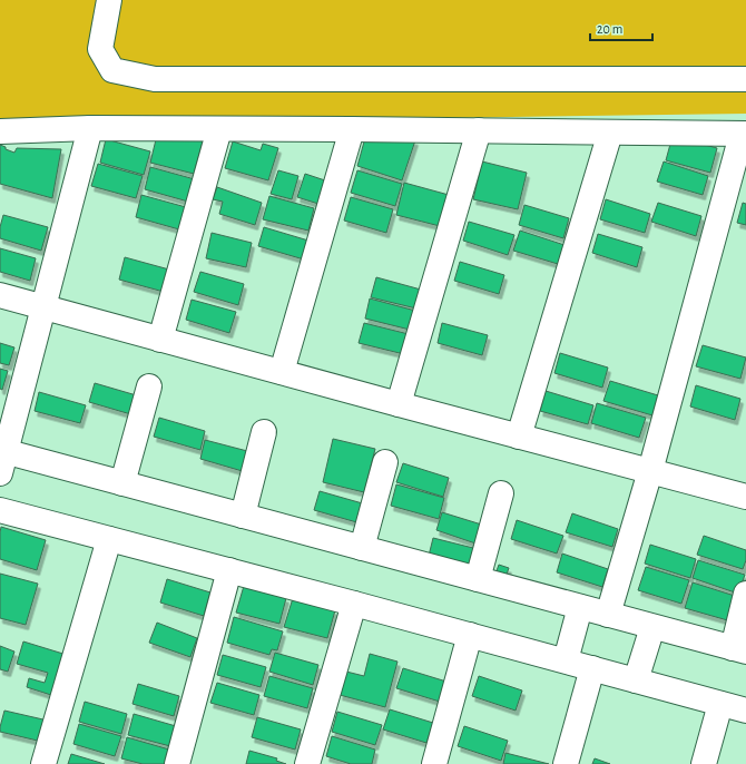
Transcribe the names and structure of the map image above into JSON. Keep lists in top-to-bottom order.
{
  "scale_bar": "20 m"
}
